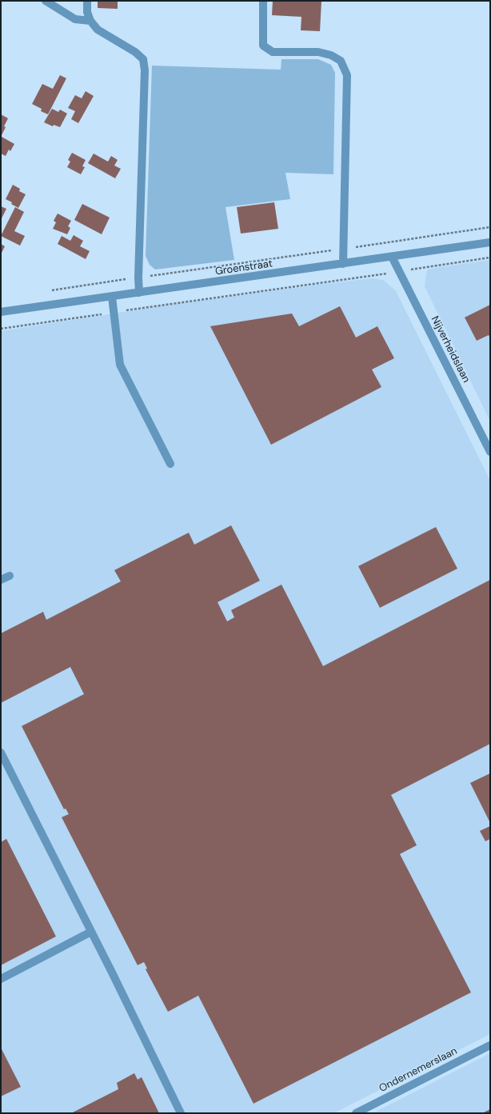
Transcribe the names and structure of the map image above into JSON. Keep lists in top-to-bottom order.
{
  "streets": {
    "street": ["Groenstraat", "Nijverheidslaan", "Ondernemerslaan"]
  },
  "crossings": [
    ["Groenstraat", "Nijverheidslaan"]
  ]
}
